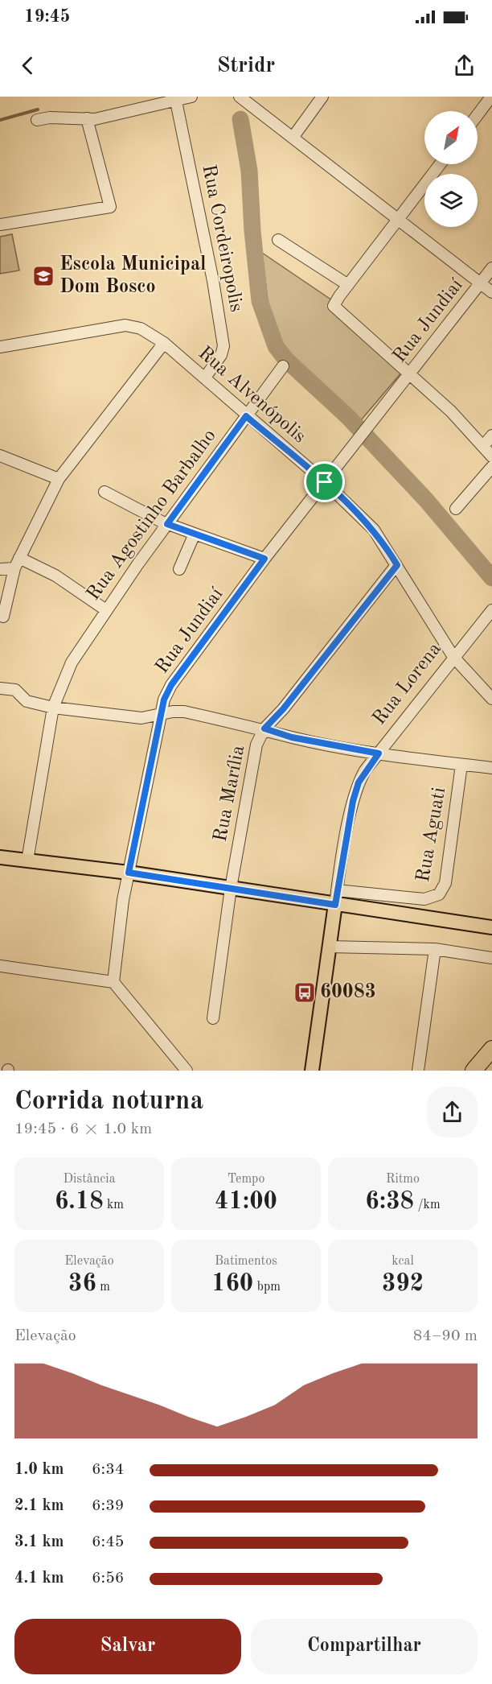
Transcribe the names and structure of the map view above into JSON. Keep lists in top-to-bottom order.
{
  "streets": {
    "main road": ["Rua Lorena"],
    "street": [
      "Rua Cordeiropolis",
      "Rua Jundiaí",
      "Rua Alvenópolis",
      "Rua Agostinho Barbalho",
      "Rua Marília",
      "Rua Aguati"
    ]
  },
  "crossings": [
    ["Rua Cordeiropolis", "Rua Alvenópolis"],
    ["Rua Jundiaí", "Rua Alvenópolis"],
    ["Rua Alvenópolis", "Rua Agostinho Barbalho"],
    ["Rua Alvenópolis", "Rua Lorena"],
    ["Rua Alvenópolis", "Rua Marília"],
    ["Rua Lorena", "Rua Aguati"]
  ],
  "places": {
    "school or university": ["Escola Municipal Dom Bosco"],
    "bus stop": ["60083"]
  },
  "north": "top right",
  "page": {
    "status": "19:45",
    "header": "Stridr",
    "heading": ["Corrida noturna", "19:45 · 6 × 1.0 km"],
    "stats": [
      ["Distância", "6.18 km"],
      ["Tempo", "41:00"],
      ["Ritmo", "6:38 /km"],
      ["Elevação", "36 m"],
      ["Batimentos", "160 bpm"],
      ["kcal", "392"]
    ],
    "chart": ["Elevação", "84–90 m"],
    "list": [
      {
        "name": "1.0 km",
        "note": "6:34"
      },
      {
        "name": "2.1 km",
        "note": "6:39"
      },
      {
        "name": "3.1 km",
        "note": "6:45"
      },
      {
        "name": "4.1 km",
        "note": "6:56"
      }
    ],
    "buttons": ["Salvar", "Compartilhar"]
  }
}
